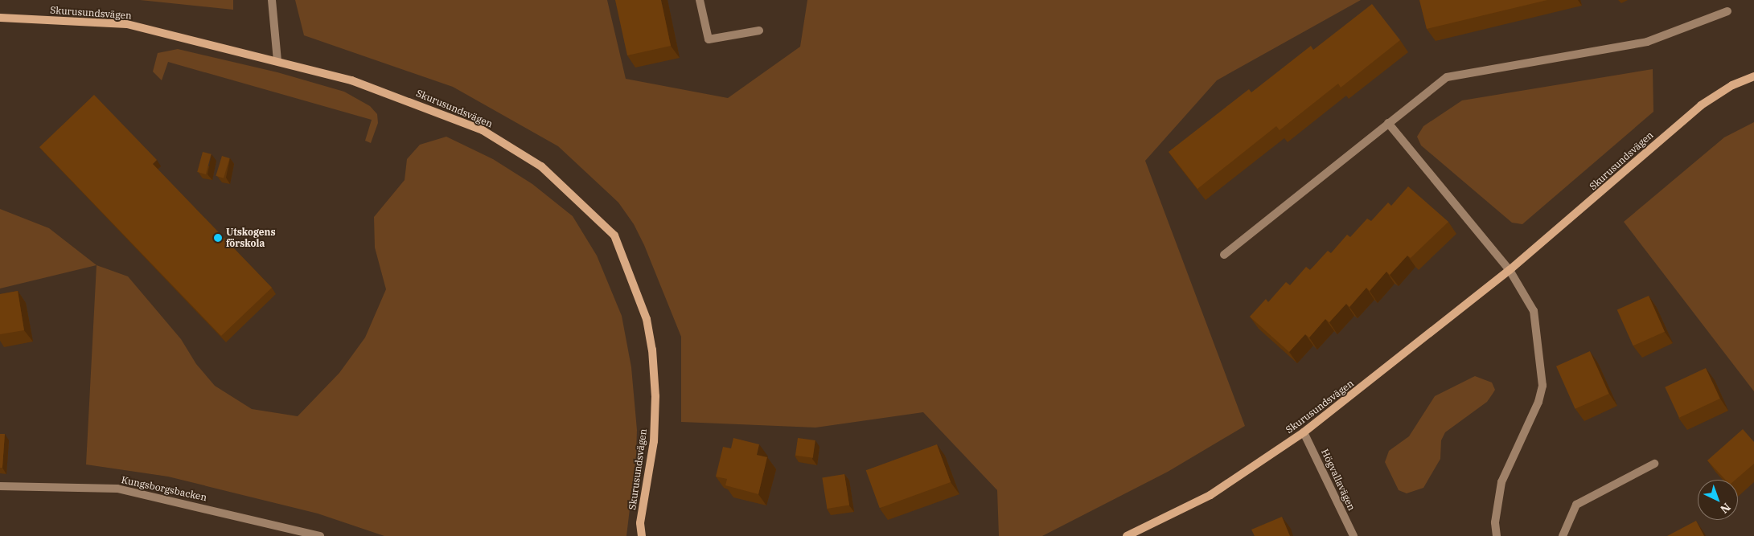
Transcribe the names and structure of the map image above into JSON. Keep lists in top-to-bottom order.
{
  "streets": {
    "street": ["Skurusundsvägen", "Högvallavägen", "Kungsborgsbacken"]
  },
  "crossings": [
    ["Skurusundsvägen", "Högvallavägen"]
  ],
  "places": ["Utskogens förskola"],
  "north": "bottom right"
}
